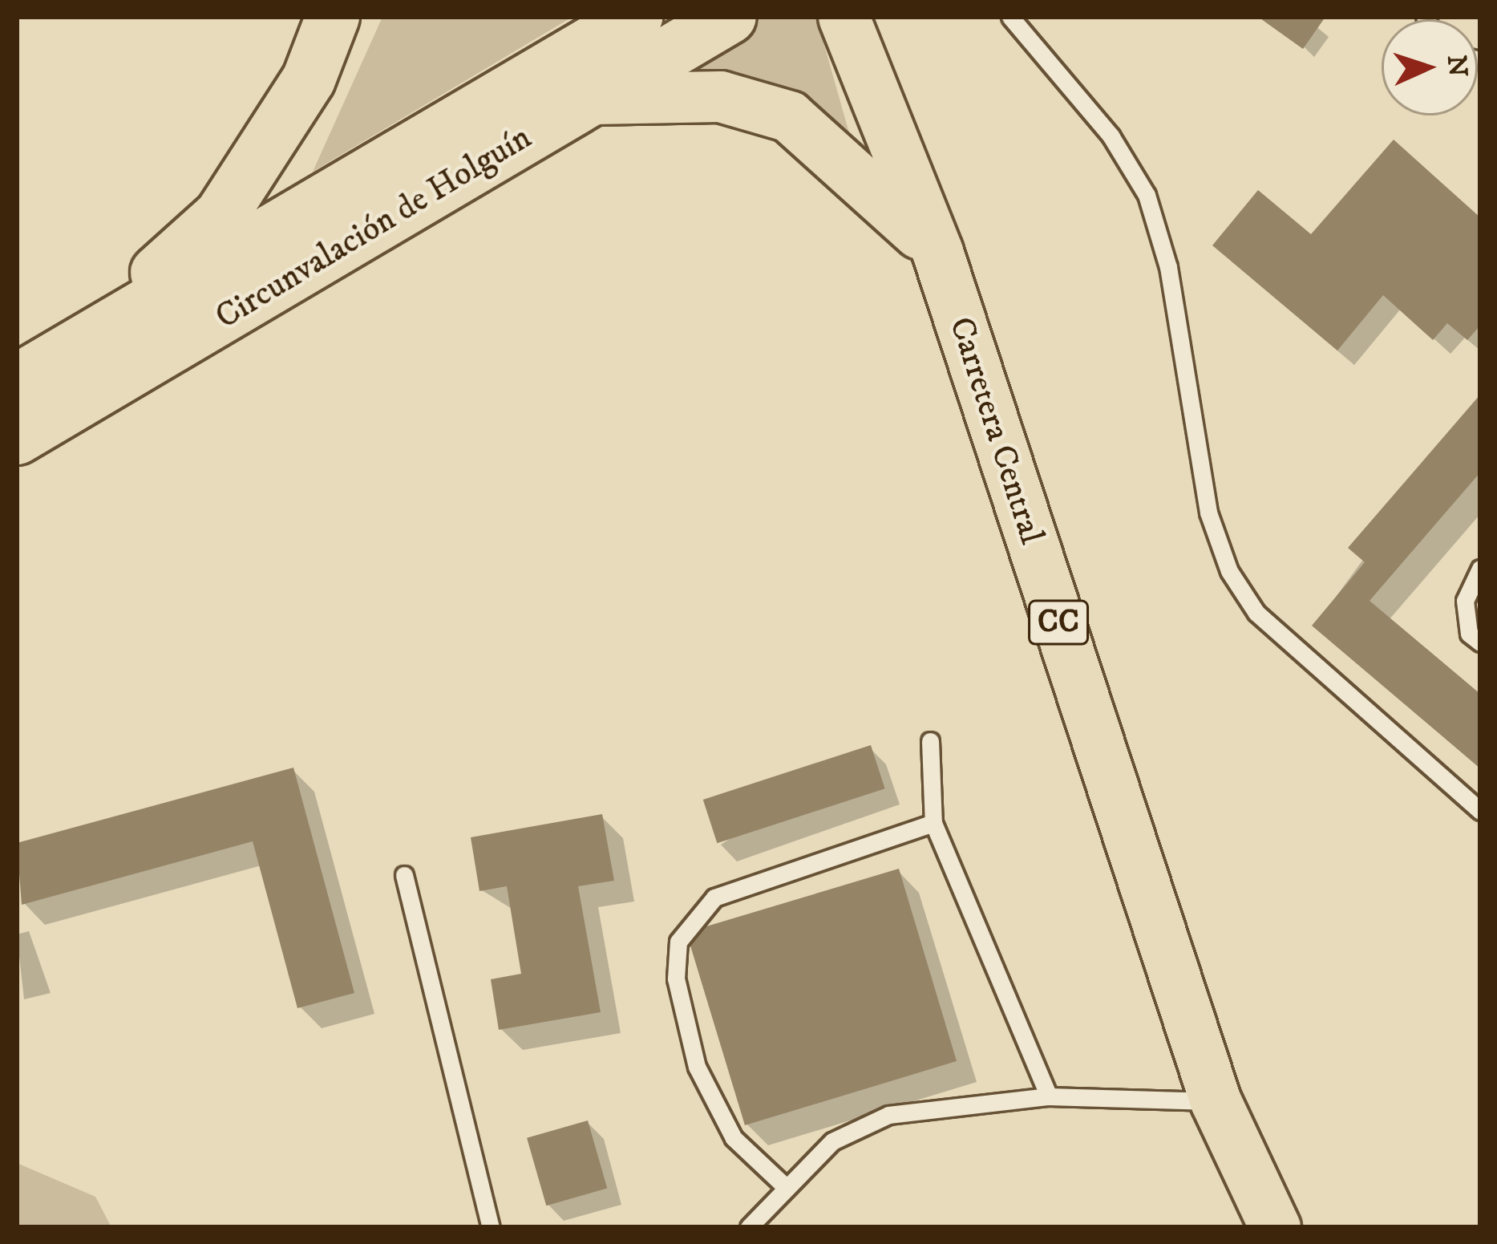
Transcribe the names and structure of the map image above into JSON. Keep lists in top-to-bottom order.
{
  "streets": {
    "highway": ["Circunvalación de Holguín"],
    "main road": ["Carretera Central", "CC"]
  },
  "north": "right"
}
